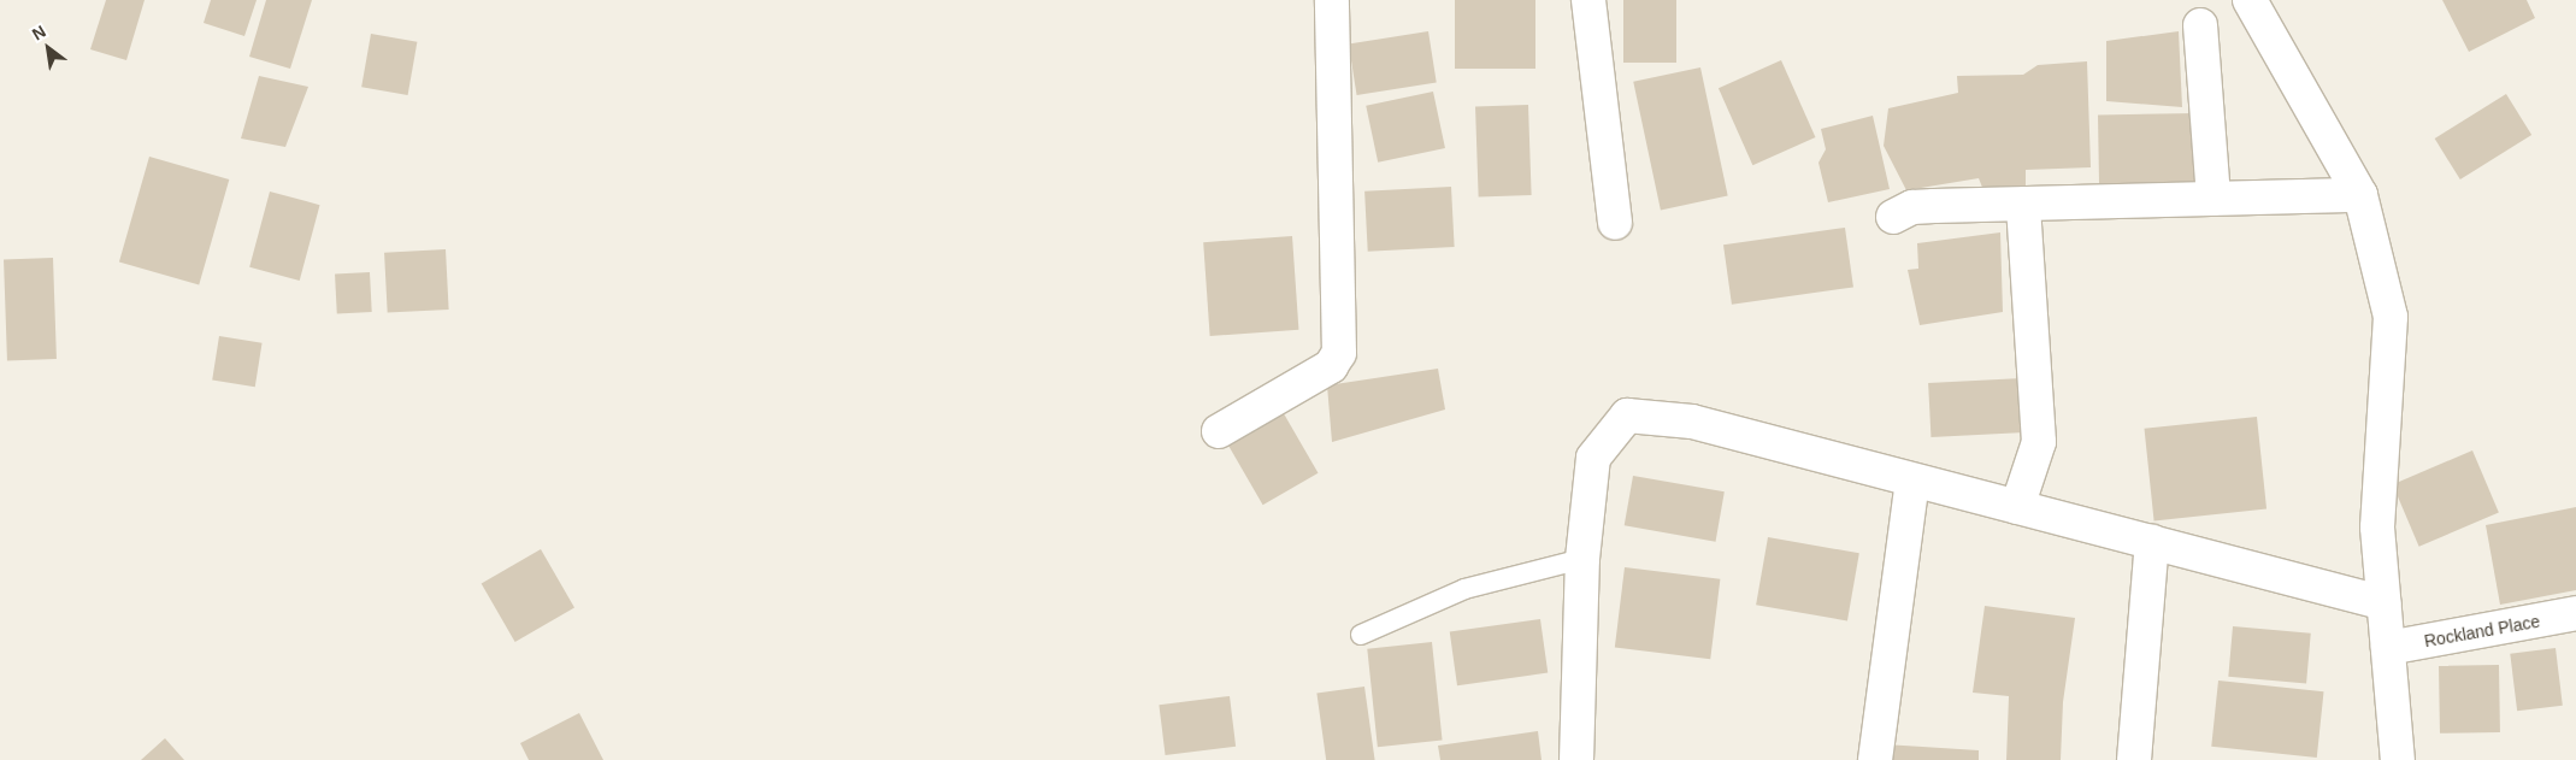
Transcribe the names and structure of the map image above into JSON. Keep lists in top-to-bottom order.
{
  "streets": {
    "street": ["Rockland Place"]
  },
  "north": "top left"
}
